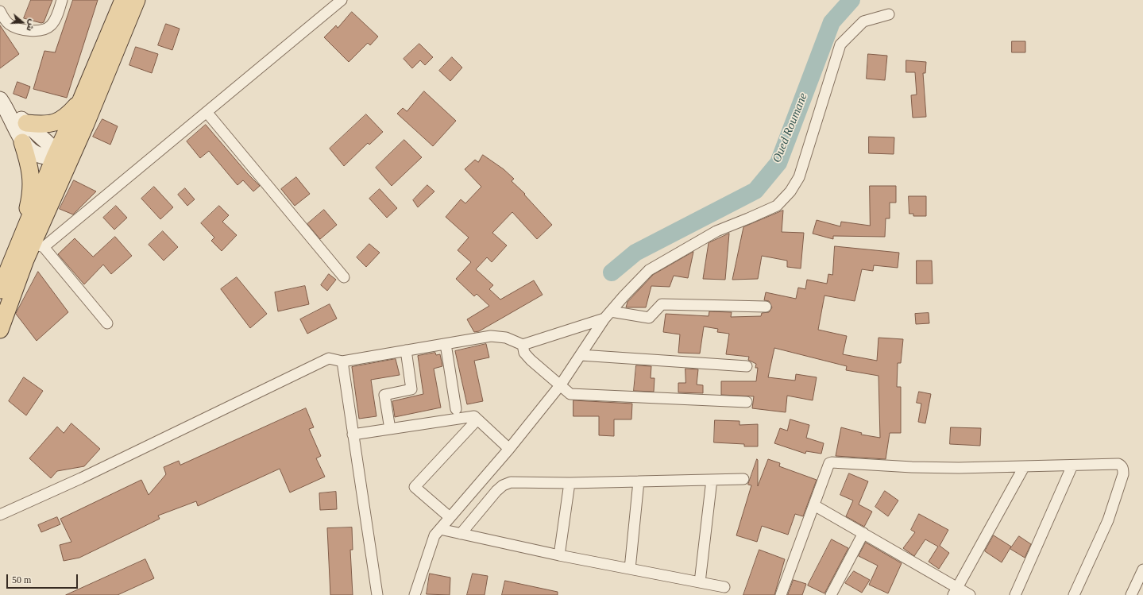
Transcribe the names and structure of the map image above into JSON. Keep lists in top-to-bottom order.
{
  "water": ["Oued Roumane"],
  "scale_bar": "50 m",
  "north": "right"
}
